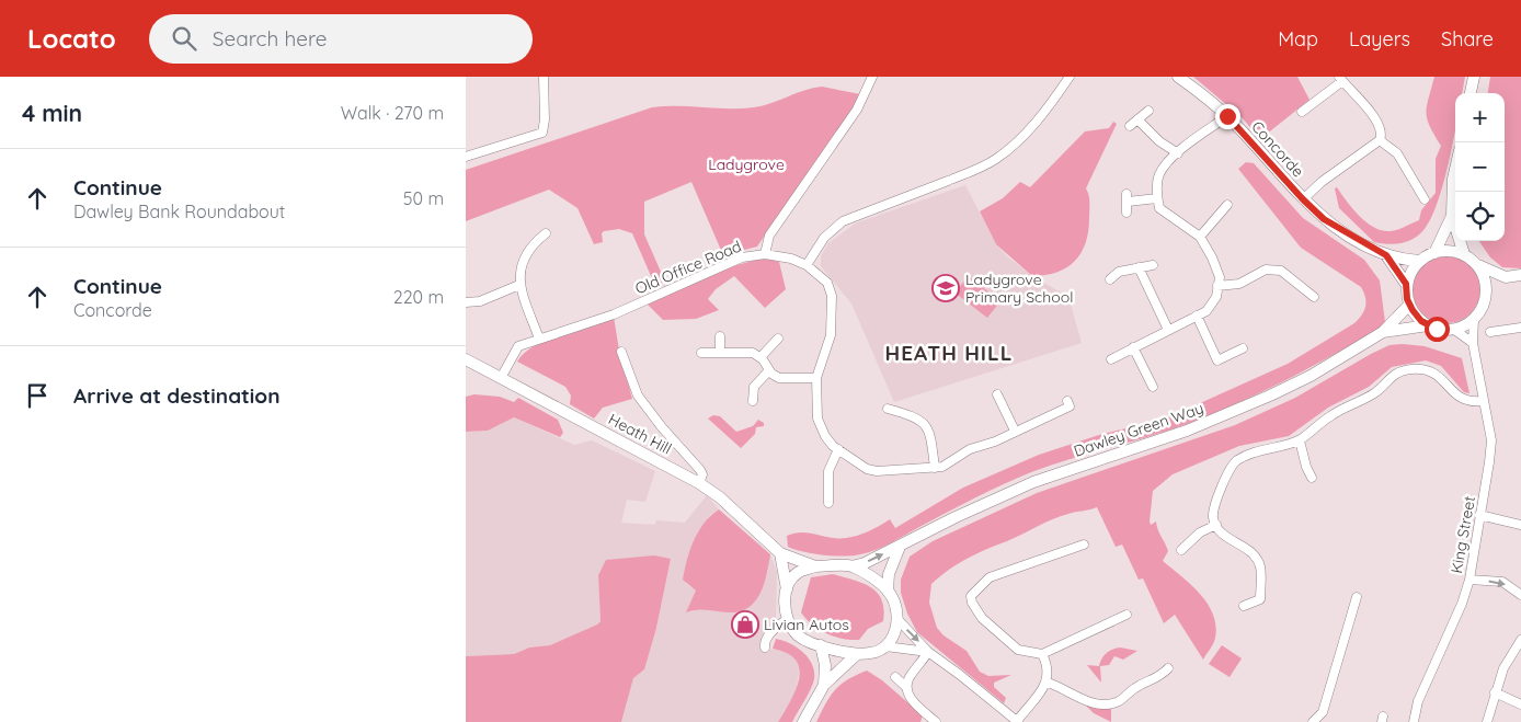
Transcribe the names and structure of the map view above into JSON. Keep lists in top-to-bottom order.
{
  "streets": {
    "main road": ["Concorde", "Dawley Green Way", "Heath Hill"],
    "street": ["Old Office Road", "King Street"]
  },
  "crossings": [
    ["Concorde", "Dawley Green Way"],
    ["Concorde", "King Street"],
    ["Old Office Road", "Heath Hill"],
    ["Dawley Green Way", "Heath Hill"],
    ["Dawley Green Way", "King Street"]
  ],
  "districts": ["HEATH HILL"],
  "parks": ["Ladygrove"],
  "places": {
    "school or university": ["Ladygrove Primary School"],
    "shop": ["Livian Autos"]
  },
  "page": {
    "header": "Locato",
    "search": "Search here",
    "nav": ["Map", "Layers", "Share"],
    "heading": ["4 min", "Walk · 270 m"],
    "map_buttons": ["+", "−"],
    "list": [
      ["Continue", "Dawley Bank Roundabout", "50 m"],
      ["Continue", "Concorde", "220 m"],
      "Arrive at destination"
    ]
  }
}
